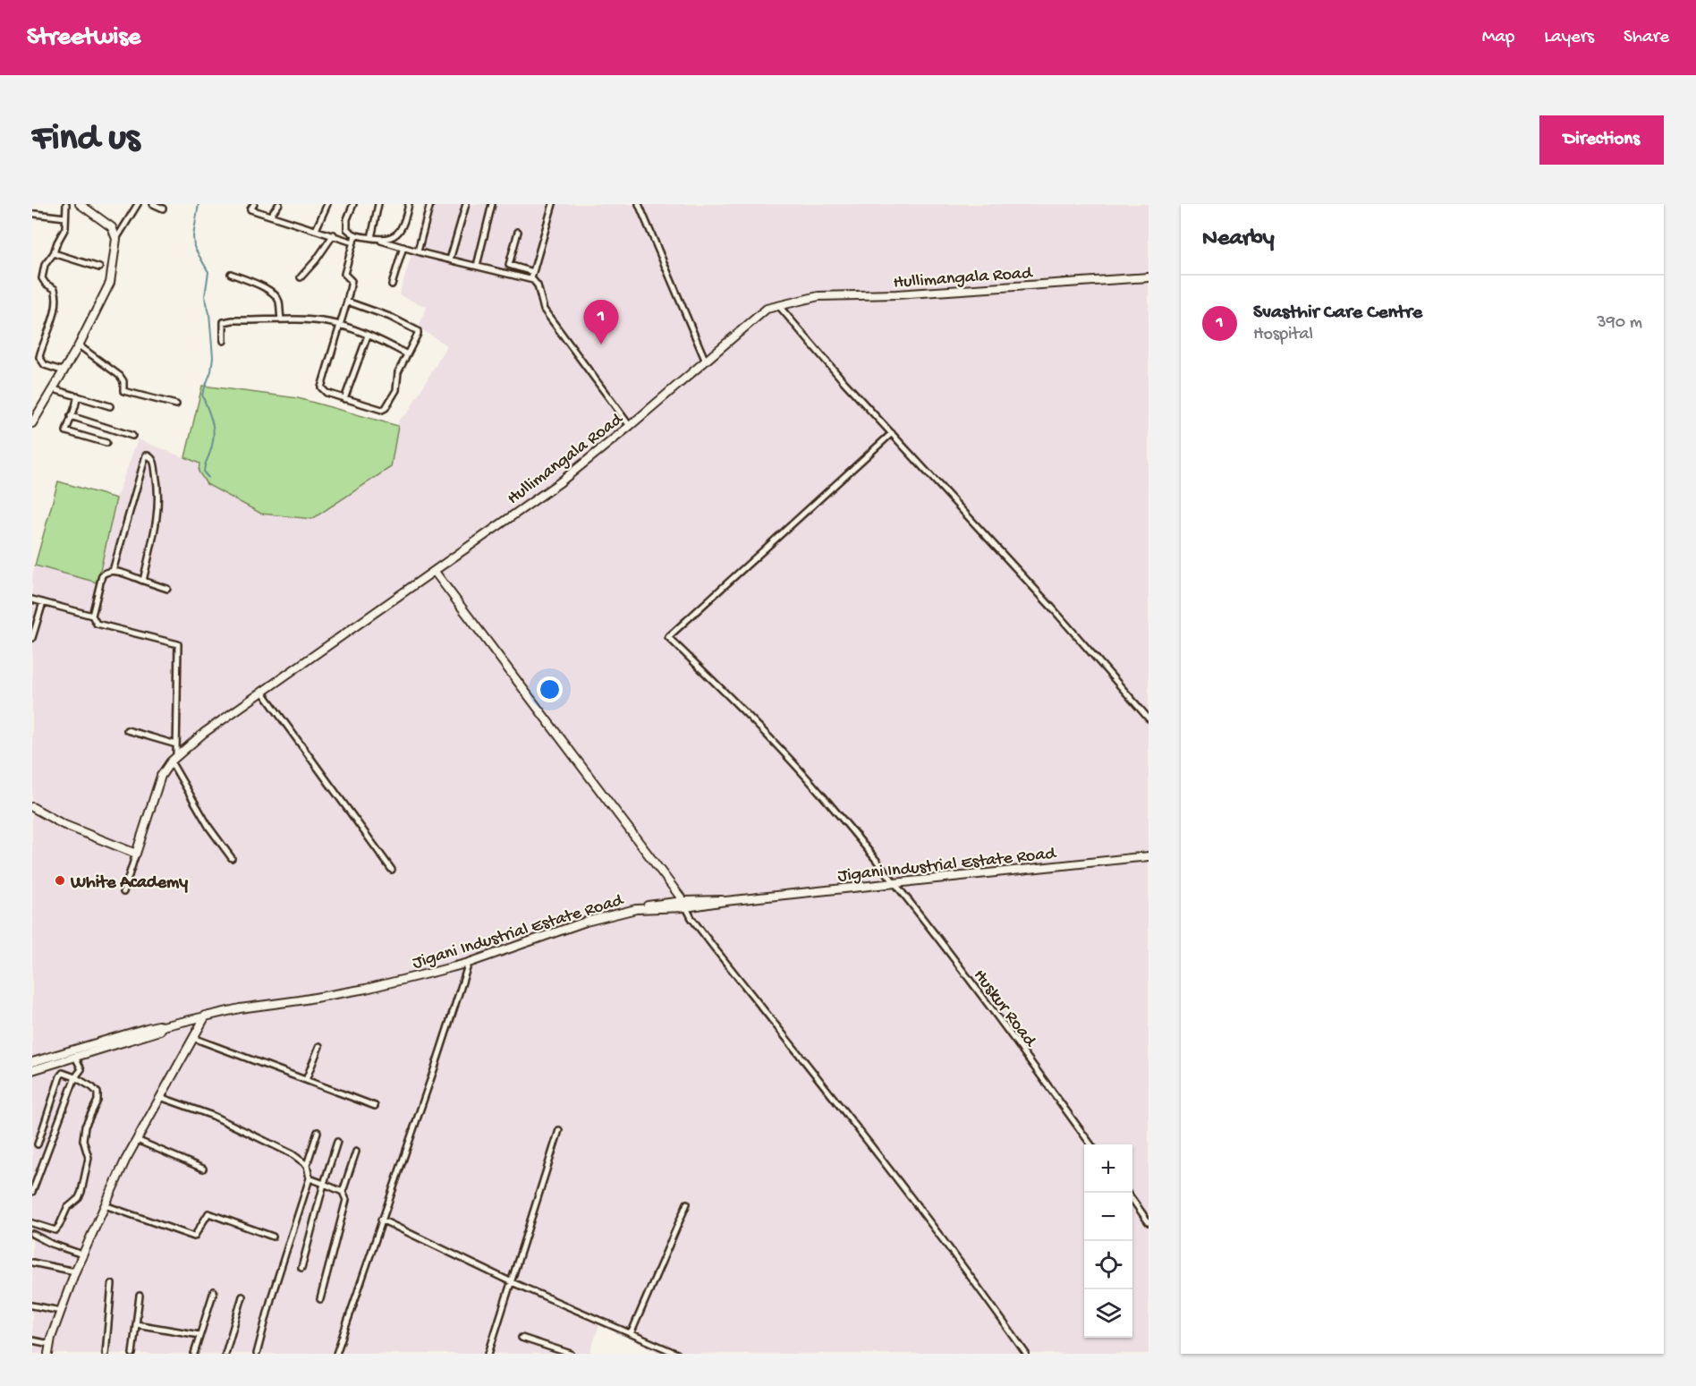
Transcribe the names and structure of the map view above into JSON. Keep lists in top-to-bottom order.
{
  "streets": {
    "street": ["Hullimangala Road", "Jigani Industrial Estate Road", "Huskur Road"]
  },
  "crossings": [
    ["Jigani Industrial Estate Road", "Huskur Road"]
  ],
  "places": ["White Academy"],
  "page": {
    "header": "Streetwise",
    "nav": ["Map", "Layers", "Share"],
    "buttons": "Directions",
    "title": "Find us",
    "heading": "Nearby",
    "list": [
      {
        "mark": "1",
        "name": "Svasthir Care Centre",
        "note": "Hospital",
        "value": "390 m"
      }
    ],
    "pins": "1",
    "map_buttons": ["+", "−"]
  }
}
